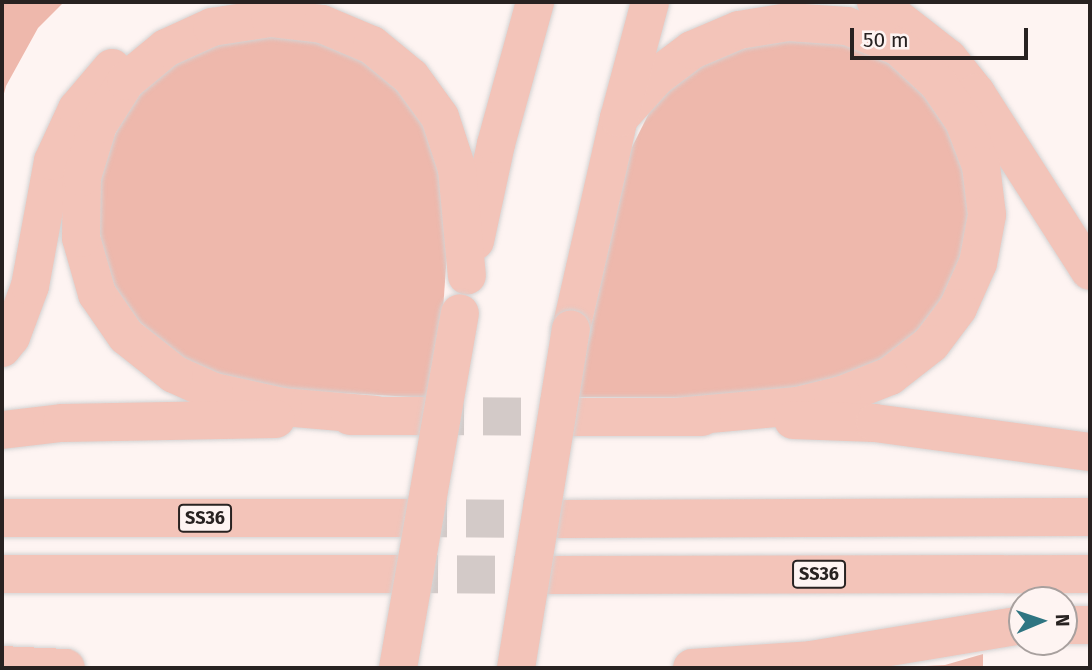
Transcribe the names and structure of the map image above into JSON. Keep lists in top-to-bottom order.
{
  "streets": {
    "highway": ["SS36"]
  },
  "scale_bar": "50 m",
  "north": "right"
}
